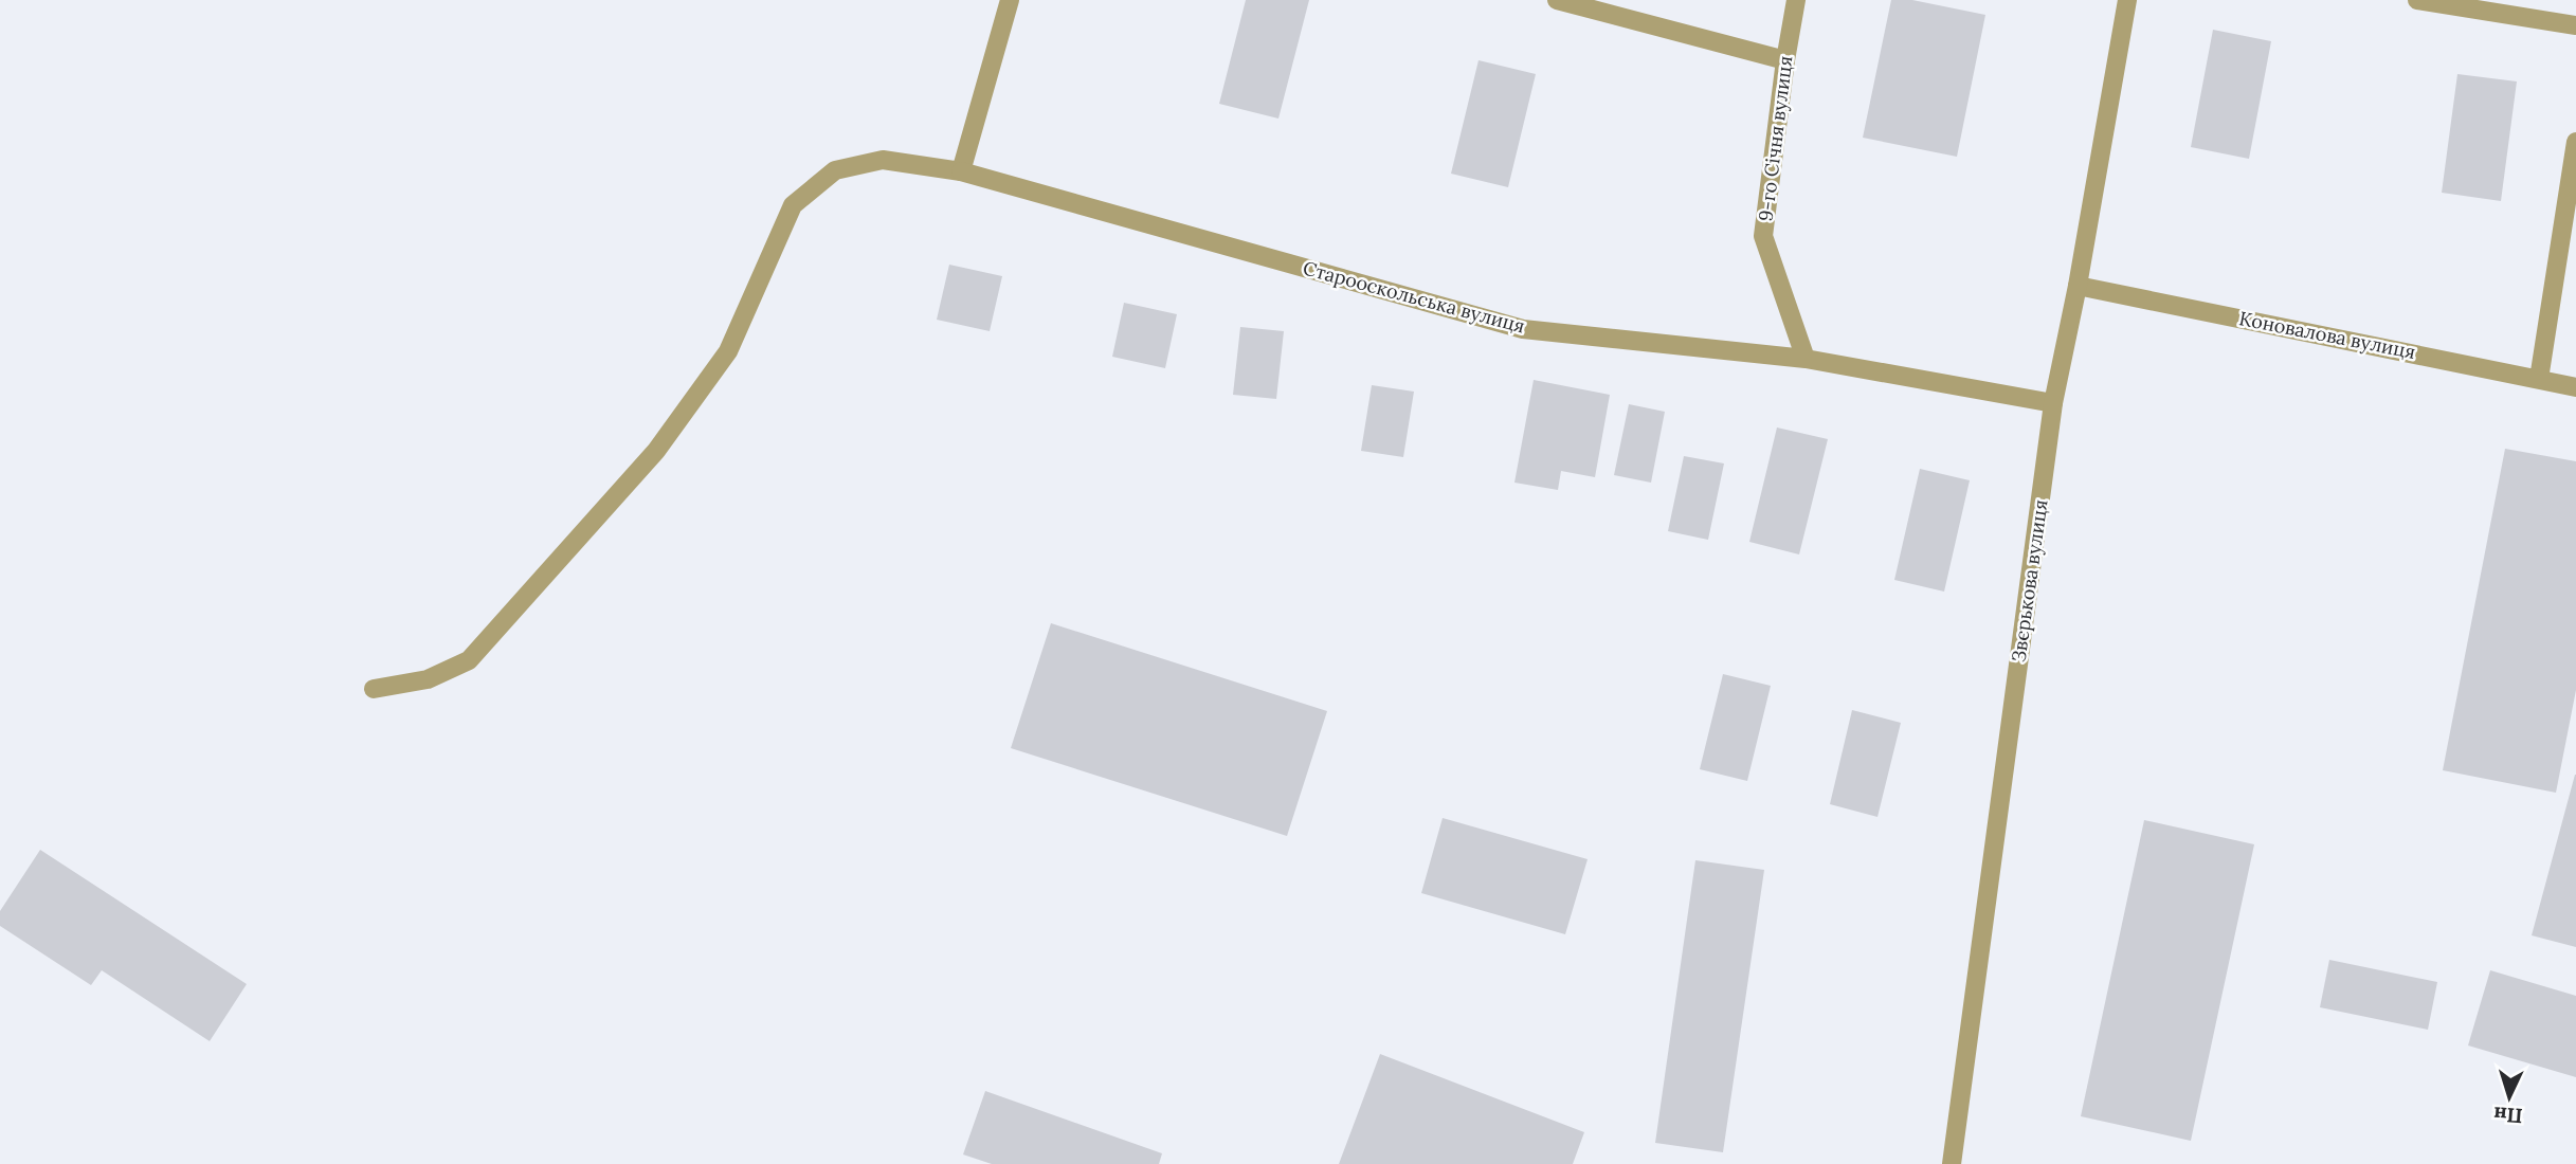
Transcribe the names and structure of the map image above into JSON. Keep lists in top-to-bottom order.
{
  "streets": {
    "street": [
      "9-го Січня вулиця",
      "Старооскольська вулиця",
      "Коновалова вулиця",
      "Звєрькова вулиця"
    ]
  },
  "crossings": [
    ["9-го Січня вулиця", "Старооскольська вулиця"],
    ["Старооскольська вулиця", "Звєрькова вулиця"],
    ["Коновалова вулиця", "Звєрькова вулиця"]
  ],
  "north": "bottom"
}
